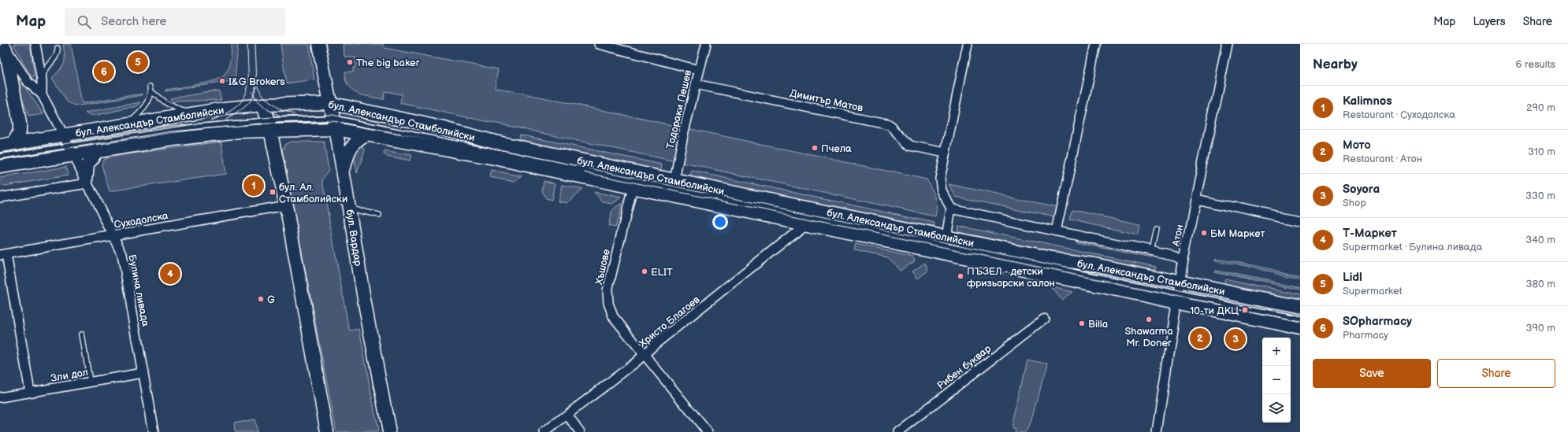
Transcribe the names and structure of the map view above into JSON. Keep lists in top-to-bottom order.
{
  "streets": {
    "street": [
      "Димитър Матов",
      "Тодораки Пешев",
      "бул. Александър Стамболийски",
      "Суходолска",
      "Атон",
      "бул. Вардар",
      "Хъшове",
      "Булина ливада",
      "Христо Благоев",
      "Рибен буквар",
      "Зли дол"
    ]
  },
  "crossings": [
    ["Димитър Матов", "Тодораки Пешев"],
    ["Тодораки Пешев", "бул. Александър Стамболийски"],
    ["бул. Александър Стамболийски", "Атон"],
    ["бул. Александър Стамболийски", "бул. Вардар"],
    ["бул. Александър Стамболийски", "Хъшове"],
    ["бул. Александър Стамболийски", "Булина ливада"],
    ["бул. Александър Стамболийски", "Христо Благоев"],
    ["Суходолска", "Булина ливада"],
    ["Хъшове", "Христо Благоев"],
    ["Булина ливада", "Зли дол"]
  ],
  "places": {
    "other": [
      "The big baker",
      "I&G Brokers",
      "Пчела",
      "БМ Маркет",
      "ELIT",
      "ПЪЗЕЛ - детски фризьорски салон",
      "G",
      "Shawarma Mr. Doner",
      "Billa"
    ],
    "transit": ["бул. Ал. Стамболийски", "10-ти ДКЦ"]
  },
  "page": {
    "header": "Map",
    "search": "Search here",
    "nav": ["Map", "Layers", "Share"],
    "heading": ["Nearby", "6 results"],
    "pins": [
      "5",
      "6",
      "1",
      "4",
      "2",
      "3"
    ],
    "list": [
      {
        "mark": "1",
        "name": "Kalimnos",
        "note": "Restaurant · Суходолска",
        "value": "290 m"
      },
      {
        "mark": "2",
        "name": "Мото",
        "note": "Restaurant · Атон",
        "value": "310 m"
      },
      {
        "mark": "3",
        "name": "Soyora",
        "note": "Shop",
        "value": "330 m"
      },
      {
        "mark": "4",
        "name": "Т-Маркет",
        "note": "Supermarket · Булина ливада",
        "value": "340 m"
      },
      {
        "mark": "5",
        "name": "Lidl",
        "note": "Supermarket",
        "value": "380 m"
      },
      {
        "mark": "6",
        "name": "SOpharmacy",
        "note": "Pharmacy",
        "value": "390 m"
      }
    ],
    "map_buttons": ["+", "−"],
    "buttons": ["Save", "Share"]
  }
}
